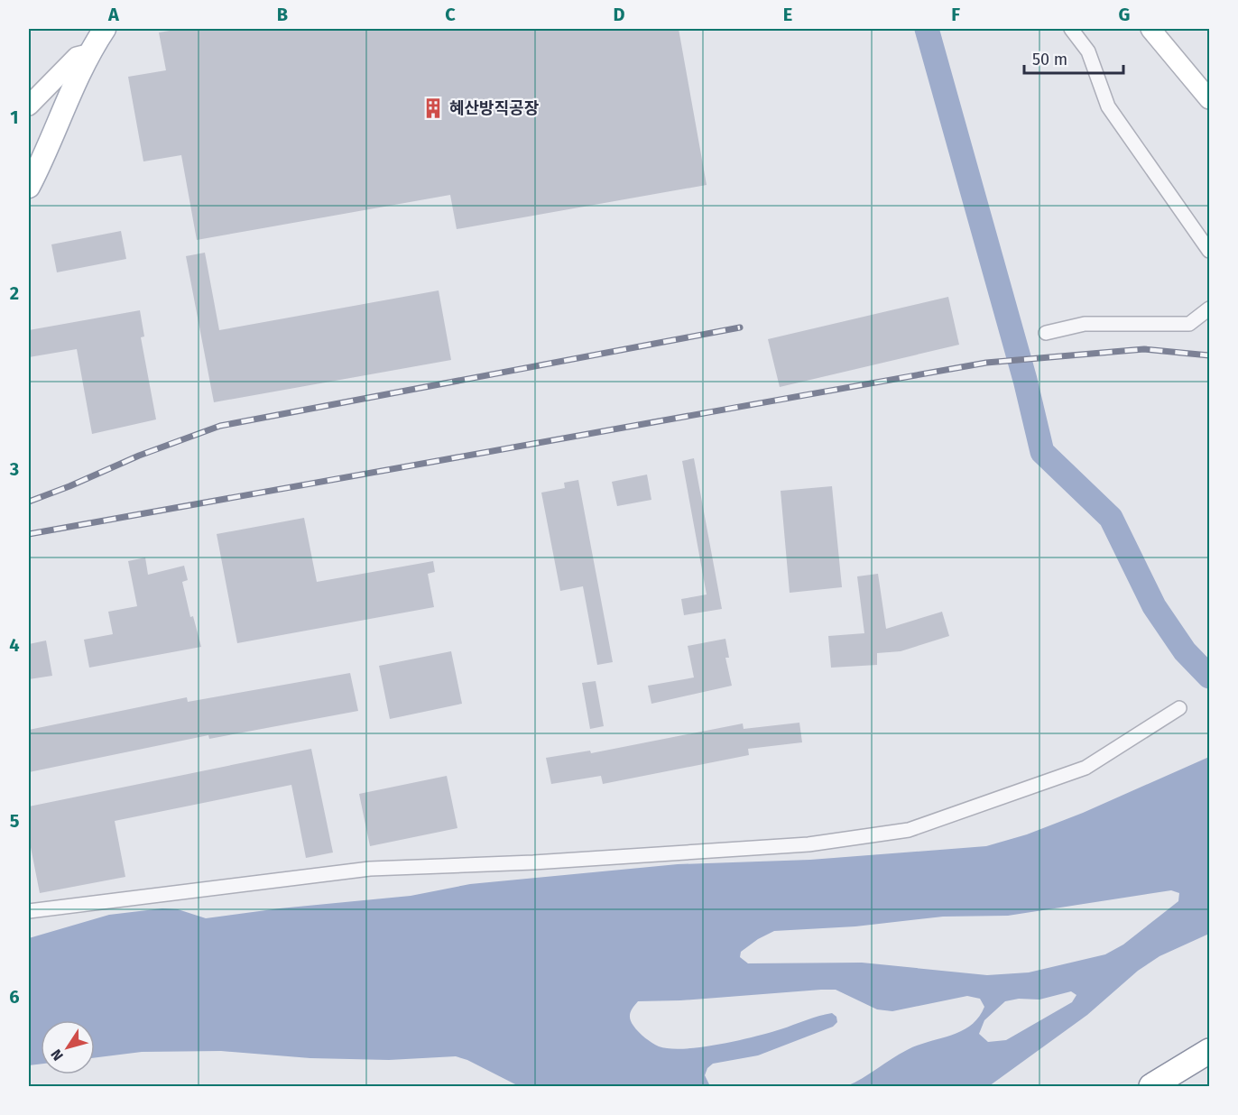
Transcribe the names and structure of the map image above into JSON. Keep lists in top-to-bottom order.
{
  "places": {
    "building": ["혜산방직공장"]
  },
  "scale_bar": "50 m",
  "north": "bottom left",
  "grid": {
    "columns": [
      "A",
      "B",
      "C",
      "D",
      "E",
      "F",
      "G"
    ],
    "rows": [
      "1",
      "2",
      "3",
      "4",
      "5",
      "6"
    ]
  }
}
